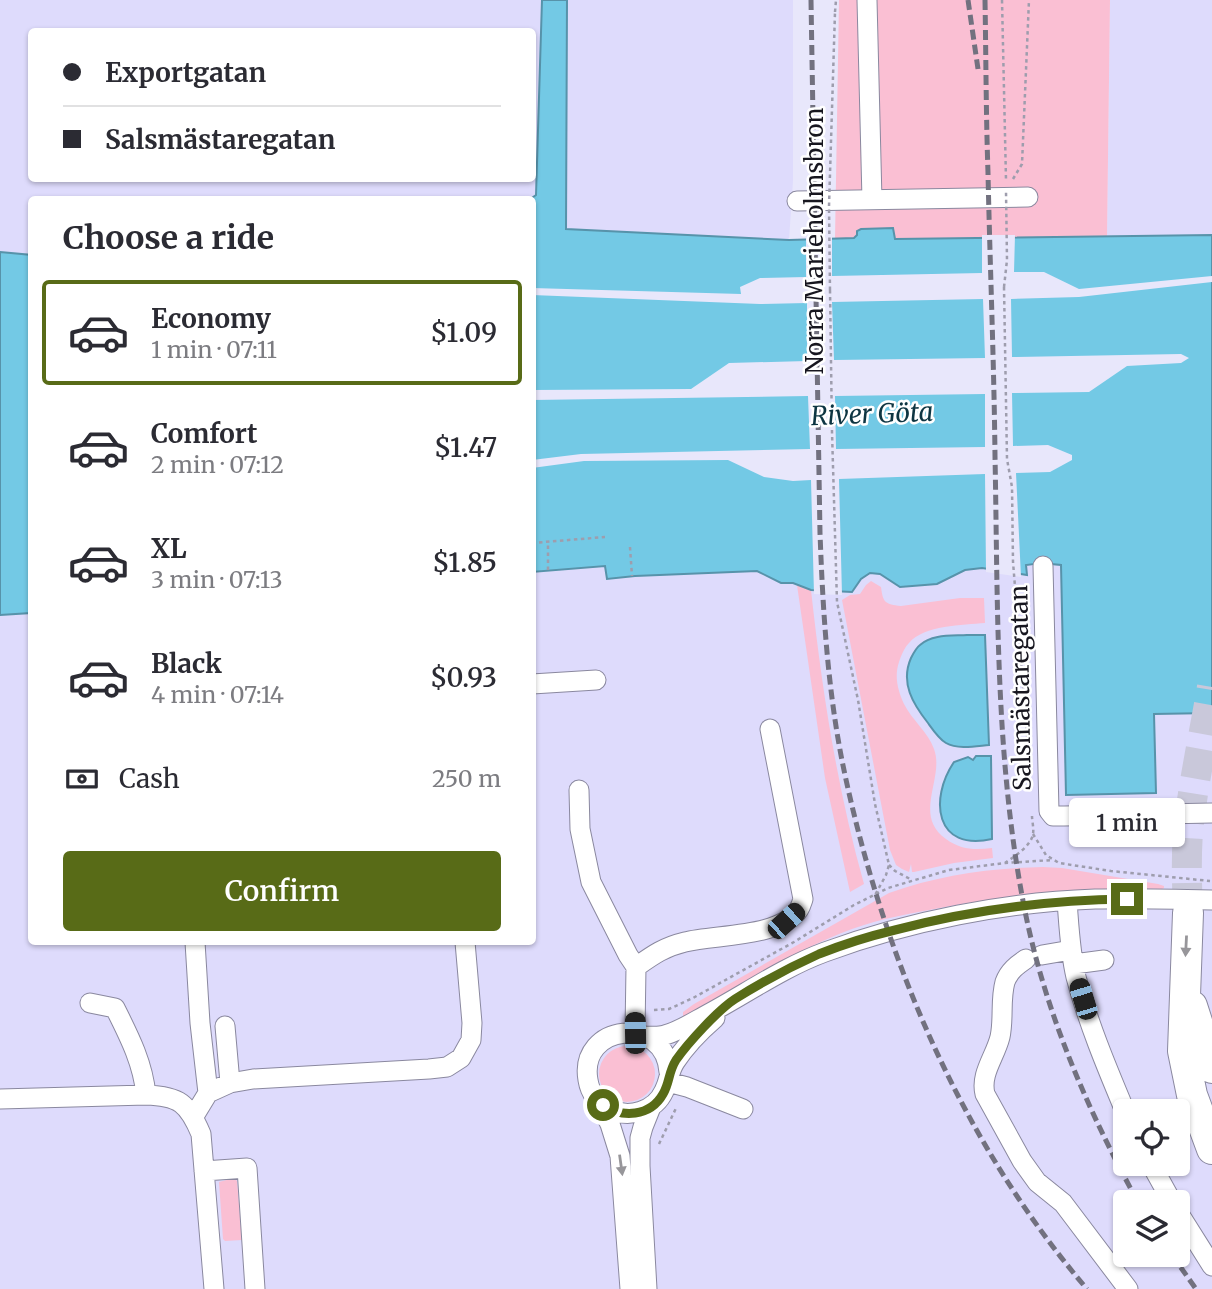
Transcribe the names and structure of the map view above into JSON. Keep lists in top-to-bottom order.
{
  "streets": {
    "street": ["Salsmästaregatan"],
    "path": ["Norra Marieholmsbron"]
  },
  "water": ["River Göta"],
  "page": {
    "banner": ["Exportgatan", "Salsmästaregatan"],
    "heading": "Choose a ride",
    "list": [
      {
        "name": "Economy",
        "note": "1 min · 07:11",
        "value": "$1.09"
      },
      {
        "name": "Comfort",
        "note": "2 min · 07:12",
        "value": "$1.47"
      },
      {
        "name": "XL",
        "note": "3 min · 07:13",
        "value": "$1.85"
      },
      {
        "name": "Black",
        "note": "4 min · 07:14",
        "value": "$0.93"
      }
    ],
    "pay": ["Cash", "250 m"],
    "bubble": "1 min",
    "buttons": "Confirm"
  }
}
